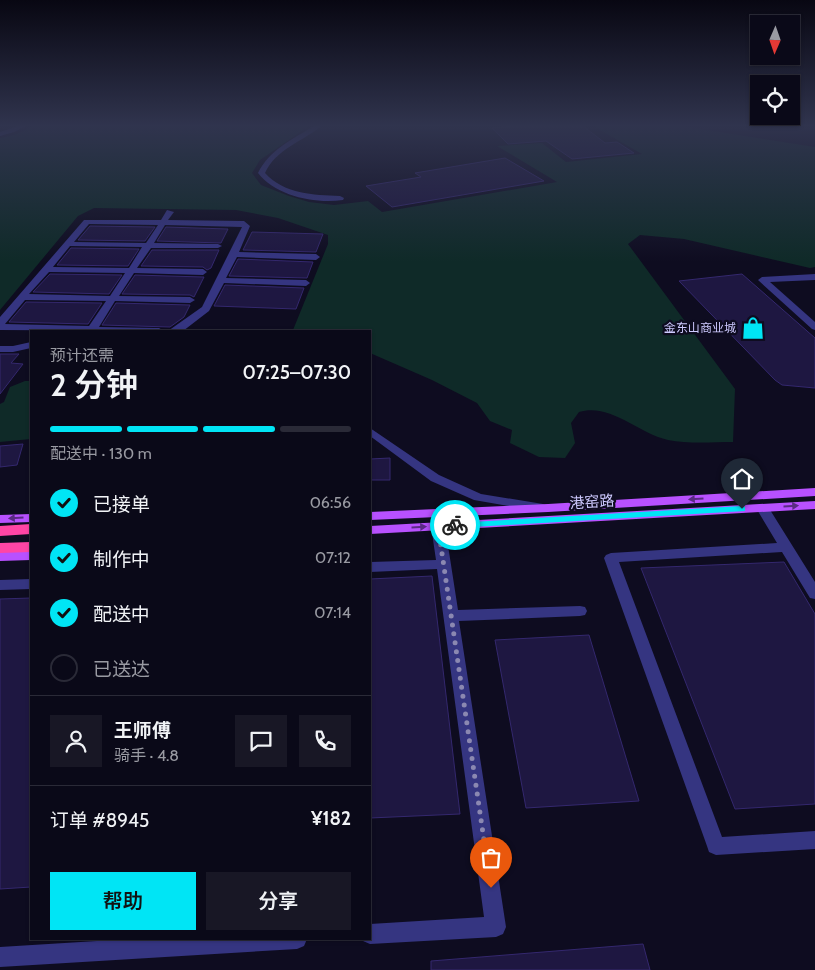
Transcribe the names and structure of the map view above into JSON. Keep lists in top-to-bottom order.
{
  "streets": {
    "main road": ["港窑路"]
  },
  "places": {
    "shop": ["金东山商业城"]
  },
  "north": "bottom",
  "page": {
    "heading": ["2 分钟", "预计还需", "07:25–07:30"],
    "panel": [
      "王师傅",
      "骑手 · 4.8",
      "订单 #8945",
      "¥182"
    ],
    "bar": "配送中 · 130 m",
    "list": [
      ["已接单", "06:56"],
      ["制作中", "07:12"],
      ["配送中", "07:14"],
      "已送达"
    ],
    "buttons": ["帮助", "分享"]
  }
}
